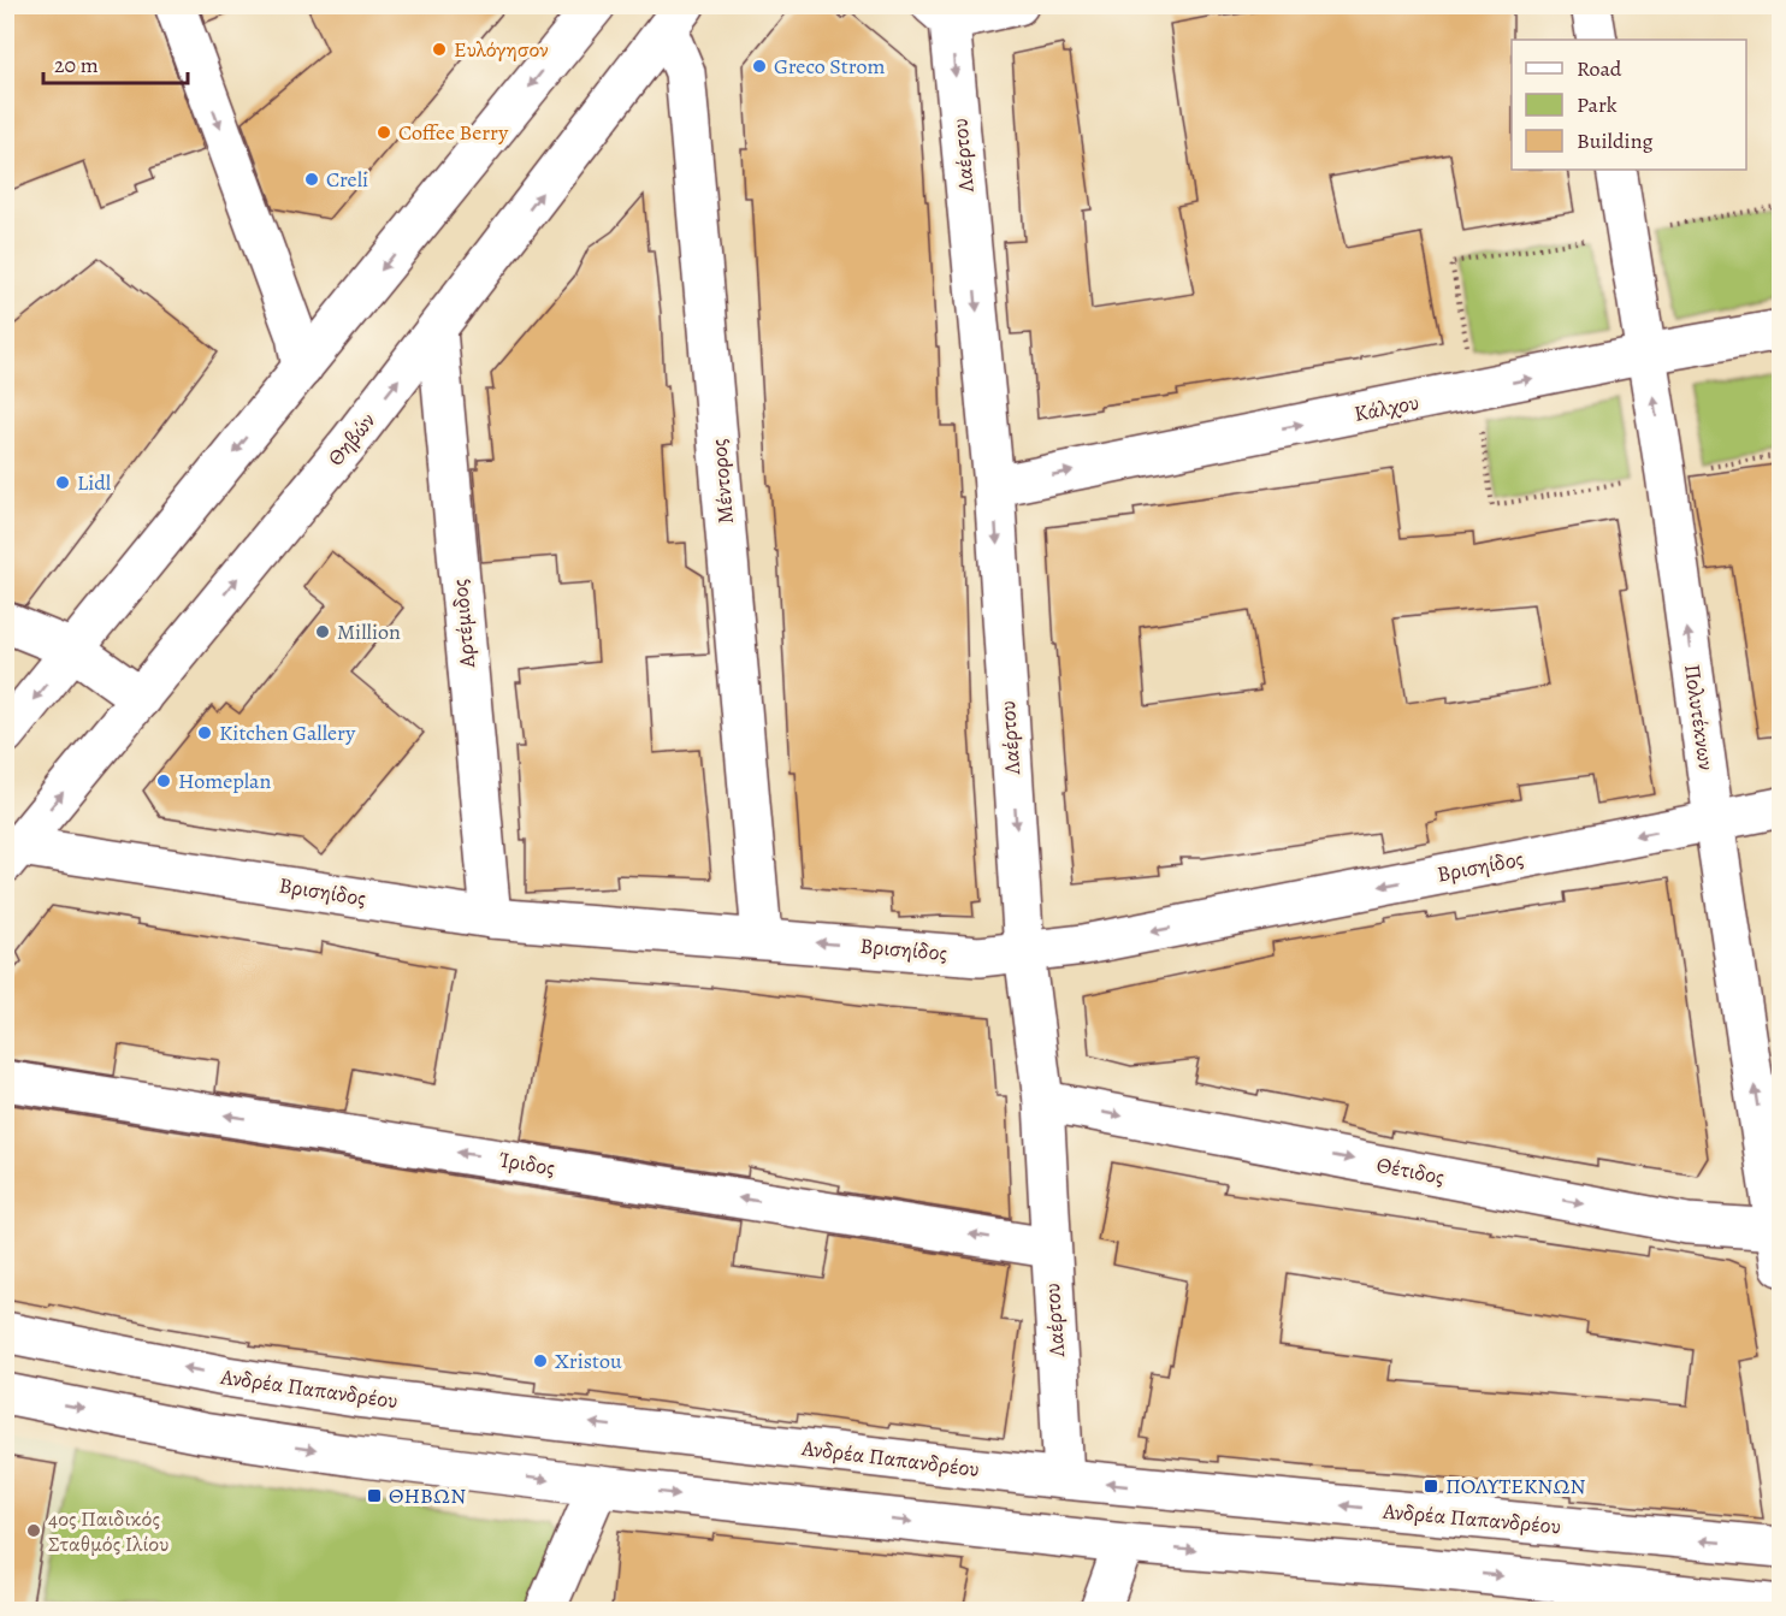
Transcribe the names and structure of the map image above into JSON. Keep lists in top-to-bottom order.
{
  "streets": {
    "street": [
      "Λαέρτου",
      "Κάλχου",
      "Θηβών",
      "Μέντορος",
      "Αρτέμιδος",
      "Πολυτέκνων",
      "Βρισηίδος",
      "Ίριδος",
      "Θέτιδος",
      "Ανδρέα Παπανδρέου"
    ]
  },
  "crossings": [
    ["Λαέρτου", "Κάλχου"],
    ["Λαέρτου", "Βρισηίδος"],
    ["Λαέρτου", "Ίριδος"],
    ["Λαέρτου", "Θέτιδος"],
    ["Λαέρτου", "Ανδρέα Παπανδρέου"],
    ["Κάλχου", "Πολυτέκνων"],
    ["Θηβών", "Μέντορος"],
    ["Θηβών", "Αρτέμιδος"],
    ["Θηβών", "Βρισηίδος"],
    ["Μέντορος", "Βρισηίδος"],
    ["Αρτέμιδος", "Βρισηίδος"],
    ["Πολυτέκνων", "Βρισηίδος"],
    ["Πολυτέκνων", "Θέτιδος"]
  ],
  "one_way": [
    "Λαέρτου",
    "Κάλχου",
    "Πολυτέκνων",
    "Βρισηίδος",
    "Θέτιδος"
  ],
  "places": {
    "other": [
      "Ευλόγησον",
      "Greco Strom",
      "Coffee Berry",
      "Creli",
      "Lidl",
      "Million",
      "Kitchen Gallery",
      "Homeplan",
      "Xristou",
      "4ος Παιδικός Σταθμός Ιλίου"
    ],
    "transit": ["ΠΟΛΥΤΕΚΝΩΝ", "ΘΗΒΩΝ"]
  },
  "legend": ["Road", "Park", "Building"],
  "scale_bar": "20 m"
}
